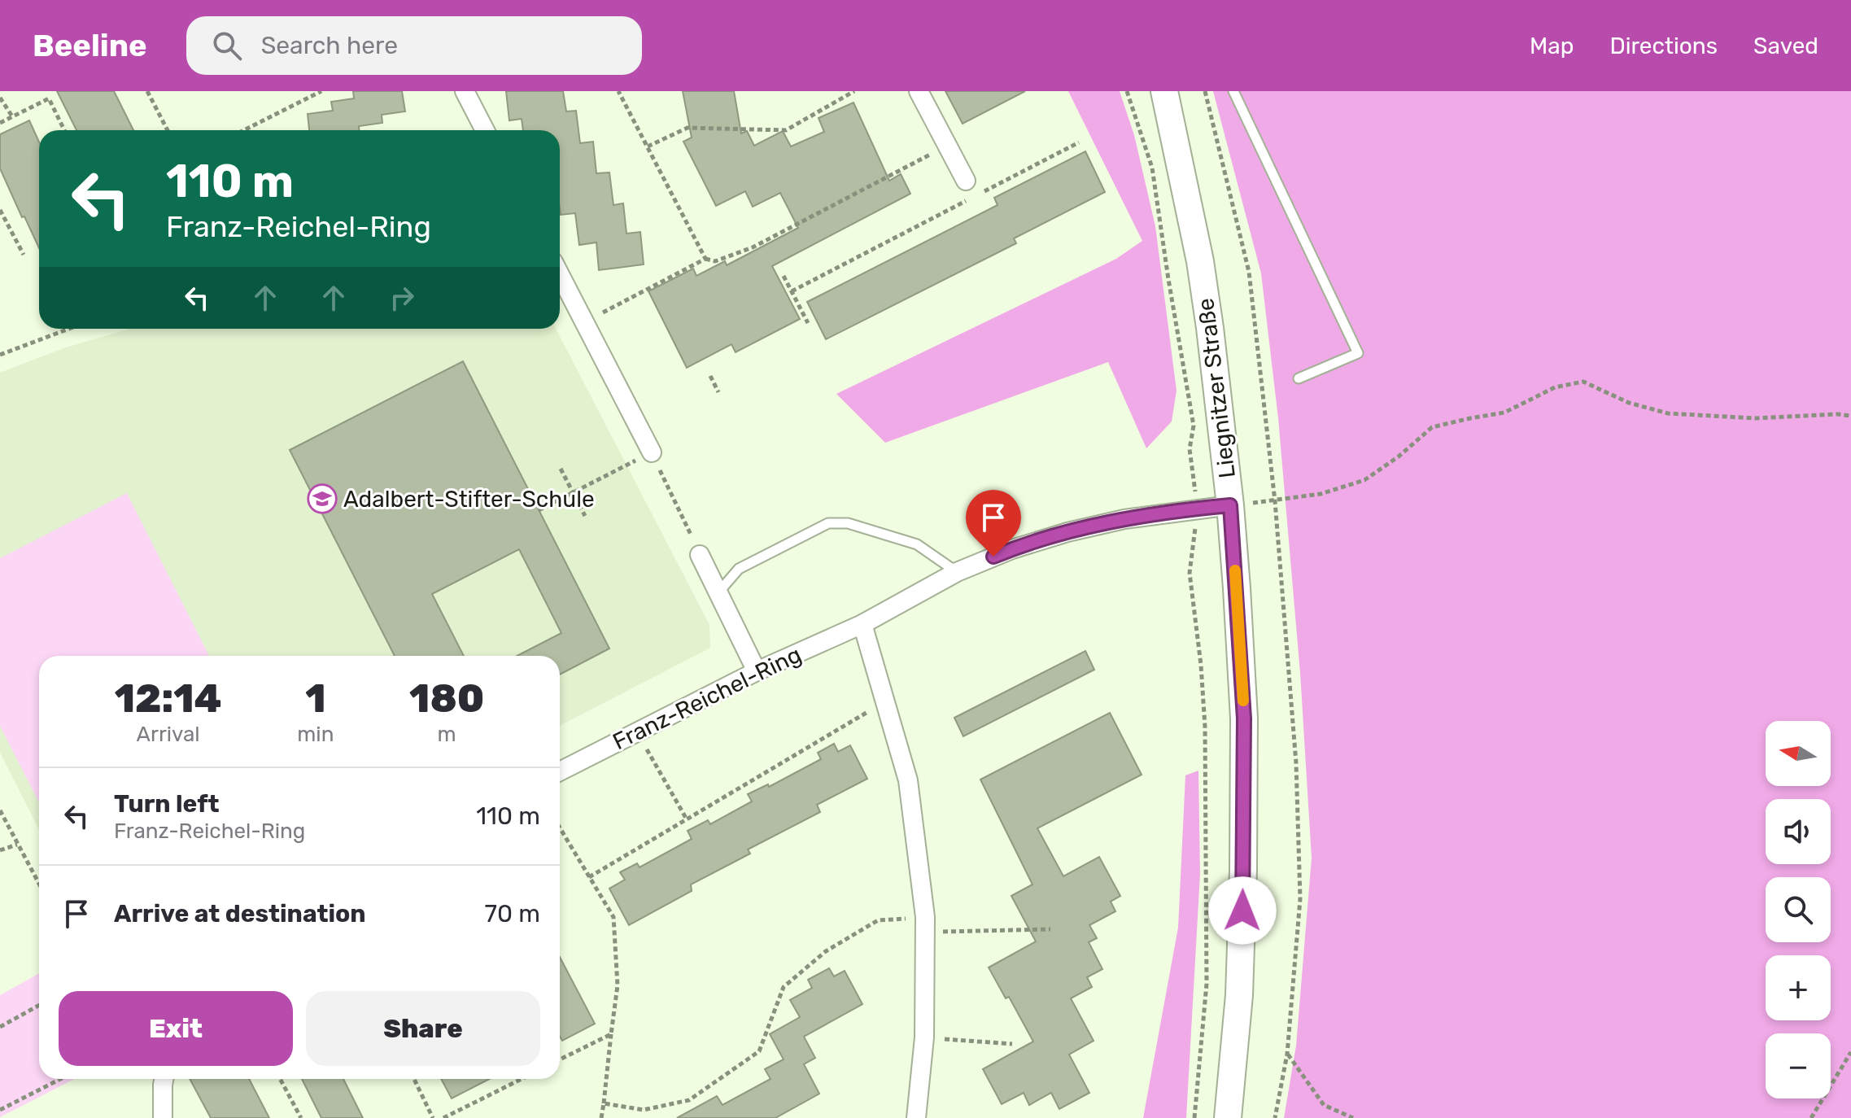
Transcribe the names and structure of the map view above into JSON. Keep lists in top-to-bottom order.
{
  "streets": {
    "main road": ["Liegnitzer Straße"],
    "street": ["Franz-Reichel-Ring"]
  },
  "crossings": [
    ["Liegnitzer Straße", "Franz-Reichel-Ring"]
  ],
  "places": {
    "school or university": ["Adalbert-Stifter-Schule"]
  },
  "north": "left",
  "page": {
    "header": "Beeline",
    "search": "Search here",
    "nav": ["Map", "Directions", "Saved"],
    "turn": ["110 m", "Franz-Reichel-Ring"],
    "eta": [
      "12:14",
      "Arrival",
      "1",
      "min",
      "180",
      "m"
    ],
    "map_buttons": ["+", "−"],
    "list": [
      {
        "name": "Turn left",
        "note": "Franz-Reichel-Ring",
        "value": "110 m"
      },
      {
        "name": "Arrive at destination",
        "value": "70 m"
      }
    ],
    "buttons": ["Exit", "Share"]
  }
}
